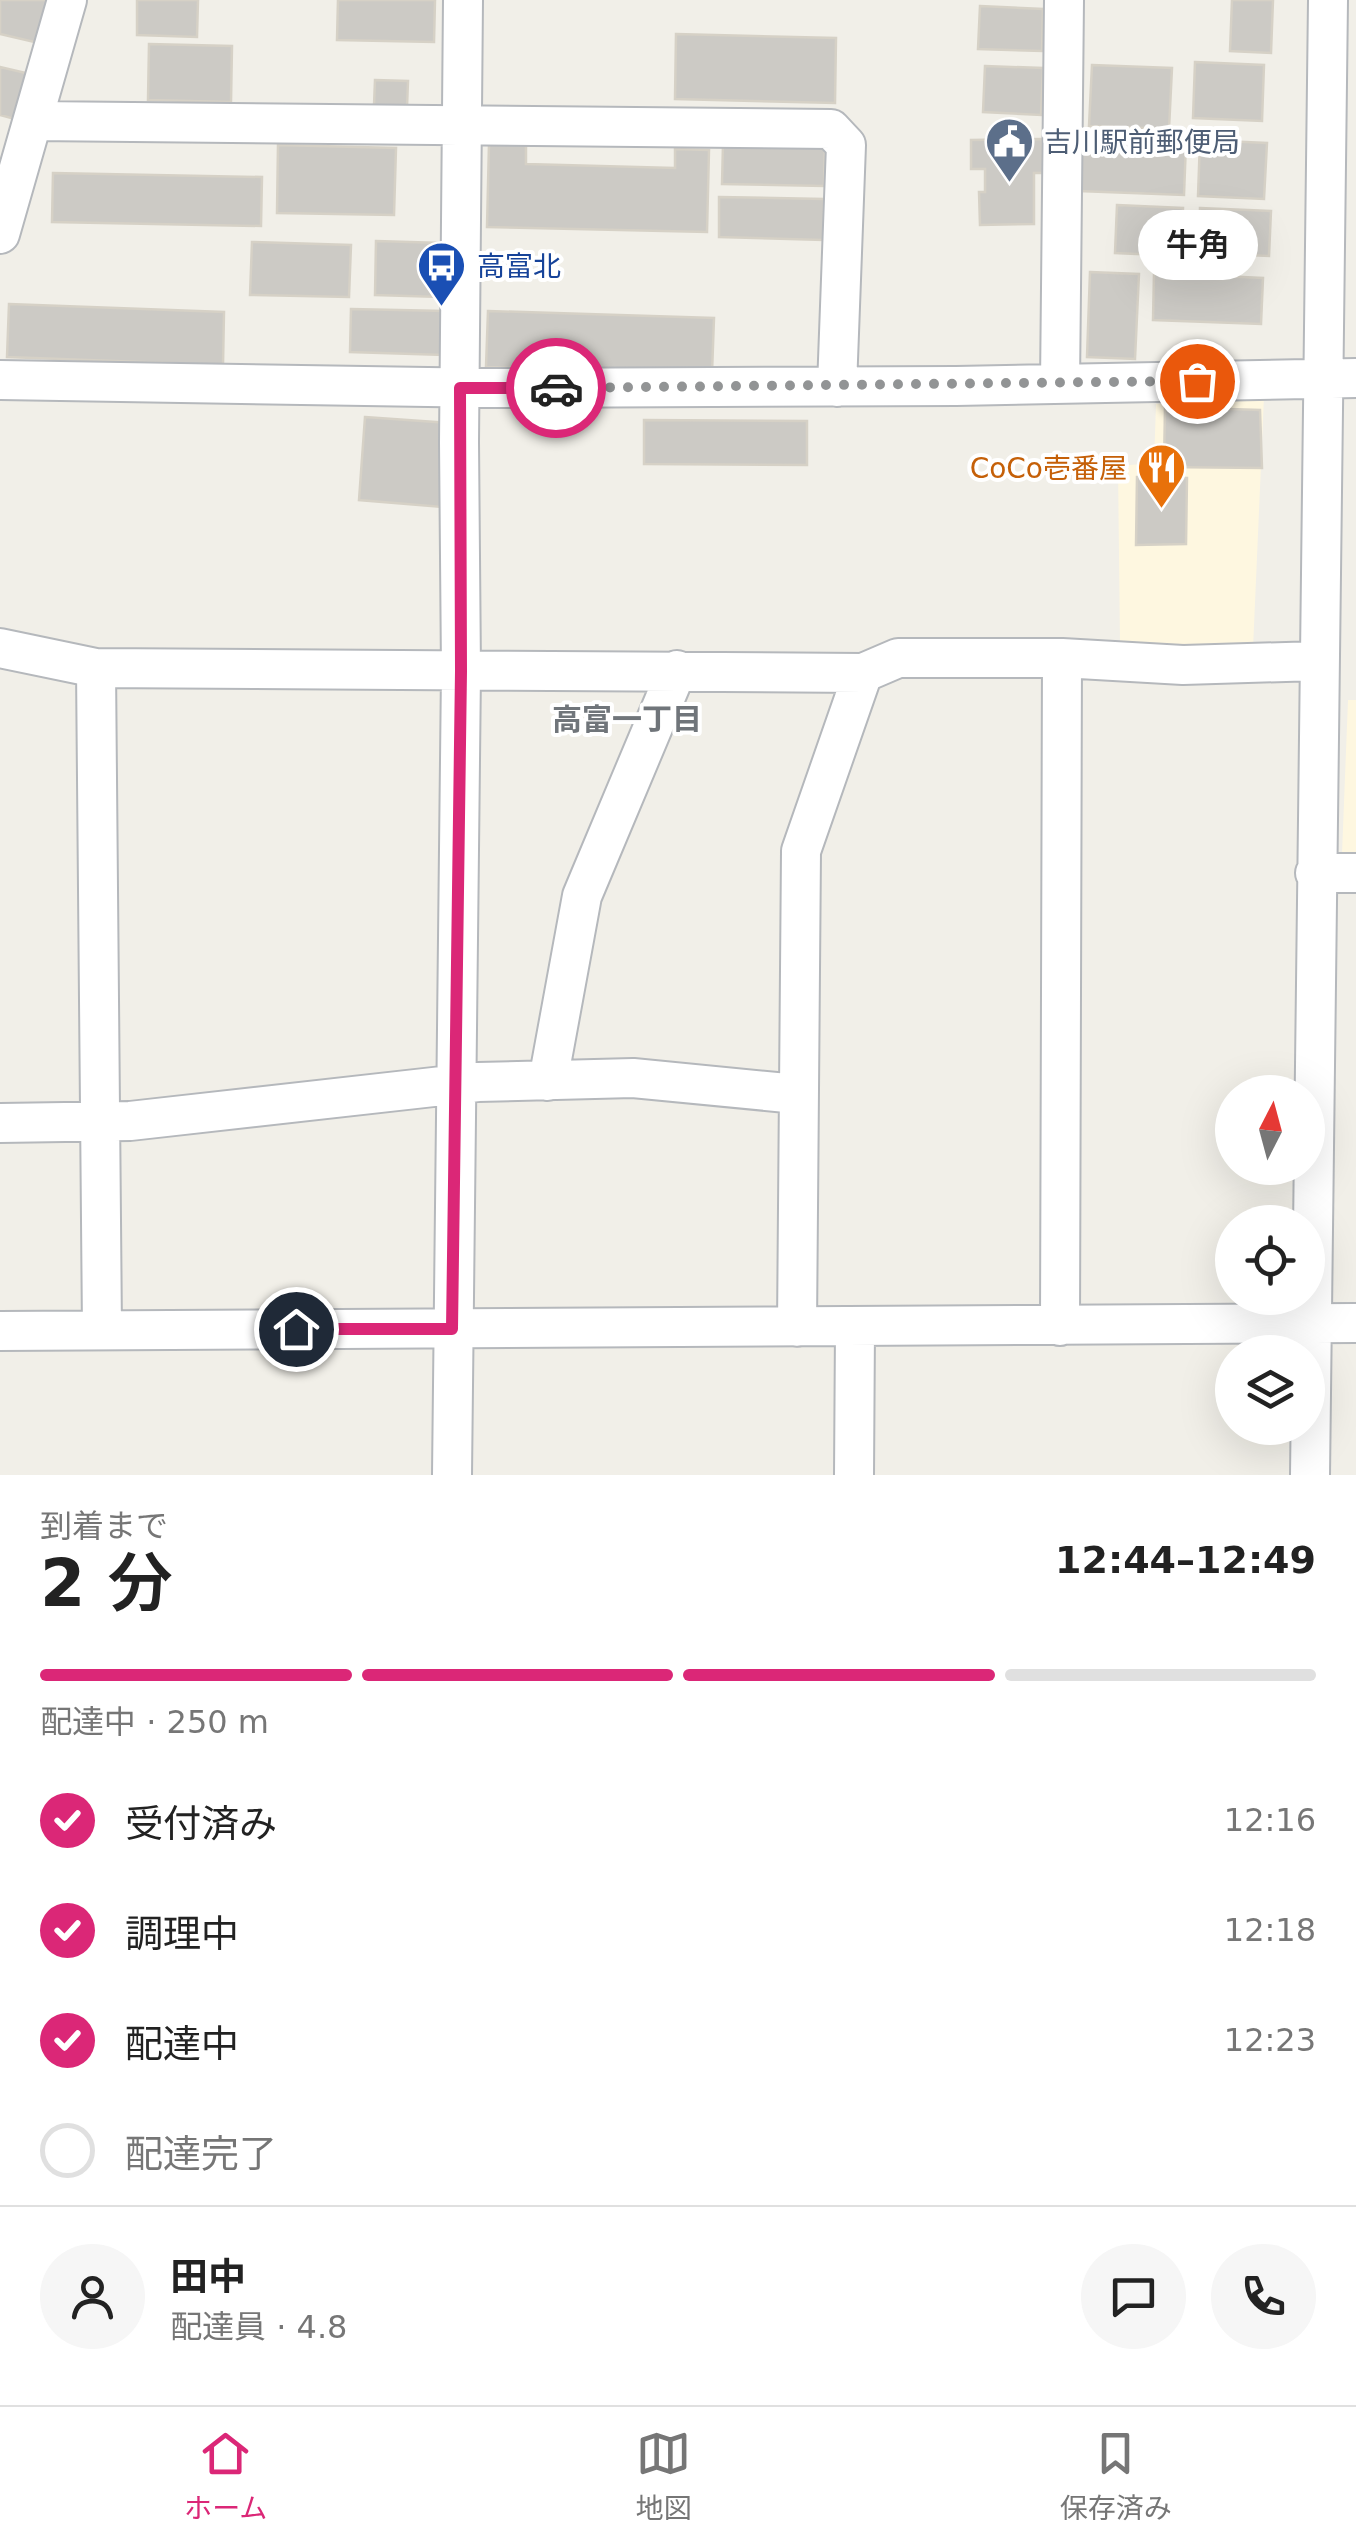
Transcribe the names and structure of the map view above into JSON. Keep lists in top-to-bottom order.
{
  "districts": ["高富一丁目"],
  "places": {
    "public building": ["吉川駅前郵便局"],
    "bus stop": ["高富北"],
    "other": ["牛角"],
    "restaurant": ["CoCo壱番屋"]
  },
  "north": "top",
  "page": {
    "bubble": "牛角",
    "heading": ["2 分", "到着まで", "12:44–12:49"],
    "panel": ["田中", "配達員 · 4.8"],
    "bar": "配達中 · 250 m",
    "list": [
      ["受付済み", "12:16"],
      ["調理中", "12:18"],
      ["配達中", "12:23"],
      "配達完了"
    ],
    "tabs": ["ホーム", "地図", "保存済み"]
  }
}
